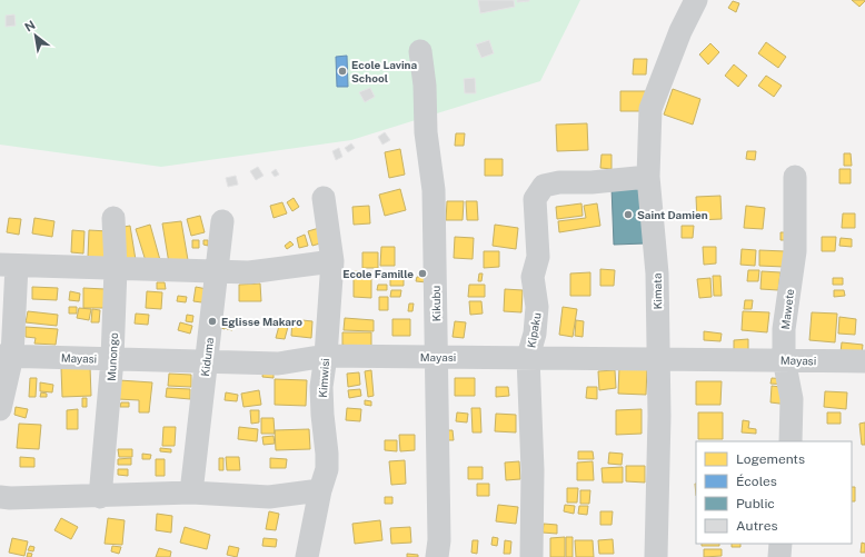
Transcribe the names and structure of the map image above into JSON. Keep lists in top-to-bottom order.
{
  "streets": {
    "street": [
      "Kimata",
      "Kikubu",
      "Mawete",
      "Kipaku",
      "Munongo",
      "Kiduma",
      "Mayasi",
      "Kimwisi"
    ]
  },
  "crossings": [
    ["Kimata", "Kipaku"],
    ["Kimata", "Mayasi"],
    ["Kikubu", "Mayasi"],
    ["Mawete", "Mayasi"],
    ["Kipaku", "Mayasi"],
    ["Munongo", "Mayasi"],
    ["Kiduma", "Mayasi"],
    ["Mayasi", "Kimwisi"]
  ],
  "places": [
    "Ecole Lavina School",
    "Saint Damien",
    "Ecole Famille",
    "Eglisse Makaro"
  ],
  "legend": [
    "Logements",
    "Écoles",
    "Public",
    "Autres"
  ],
  "north": "top left"
}
